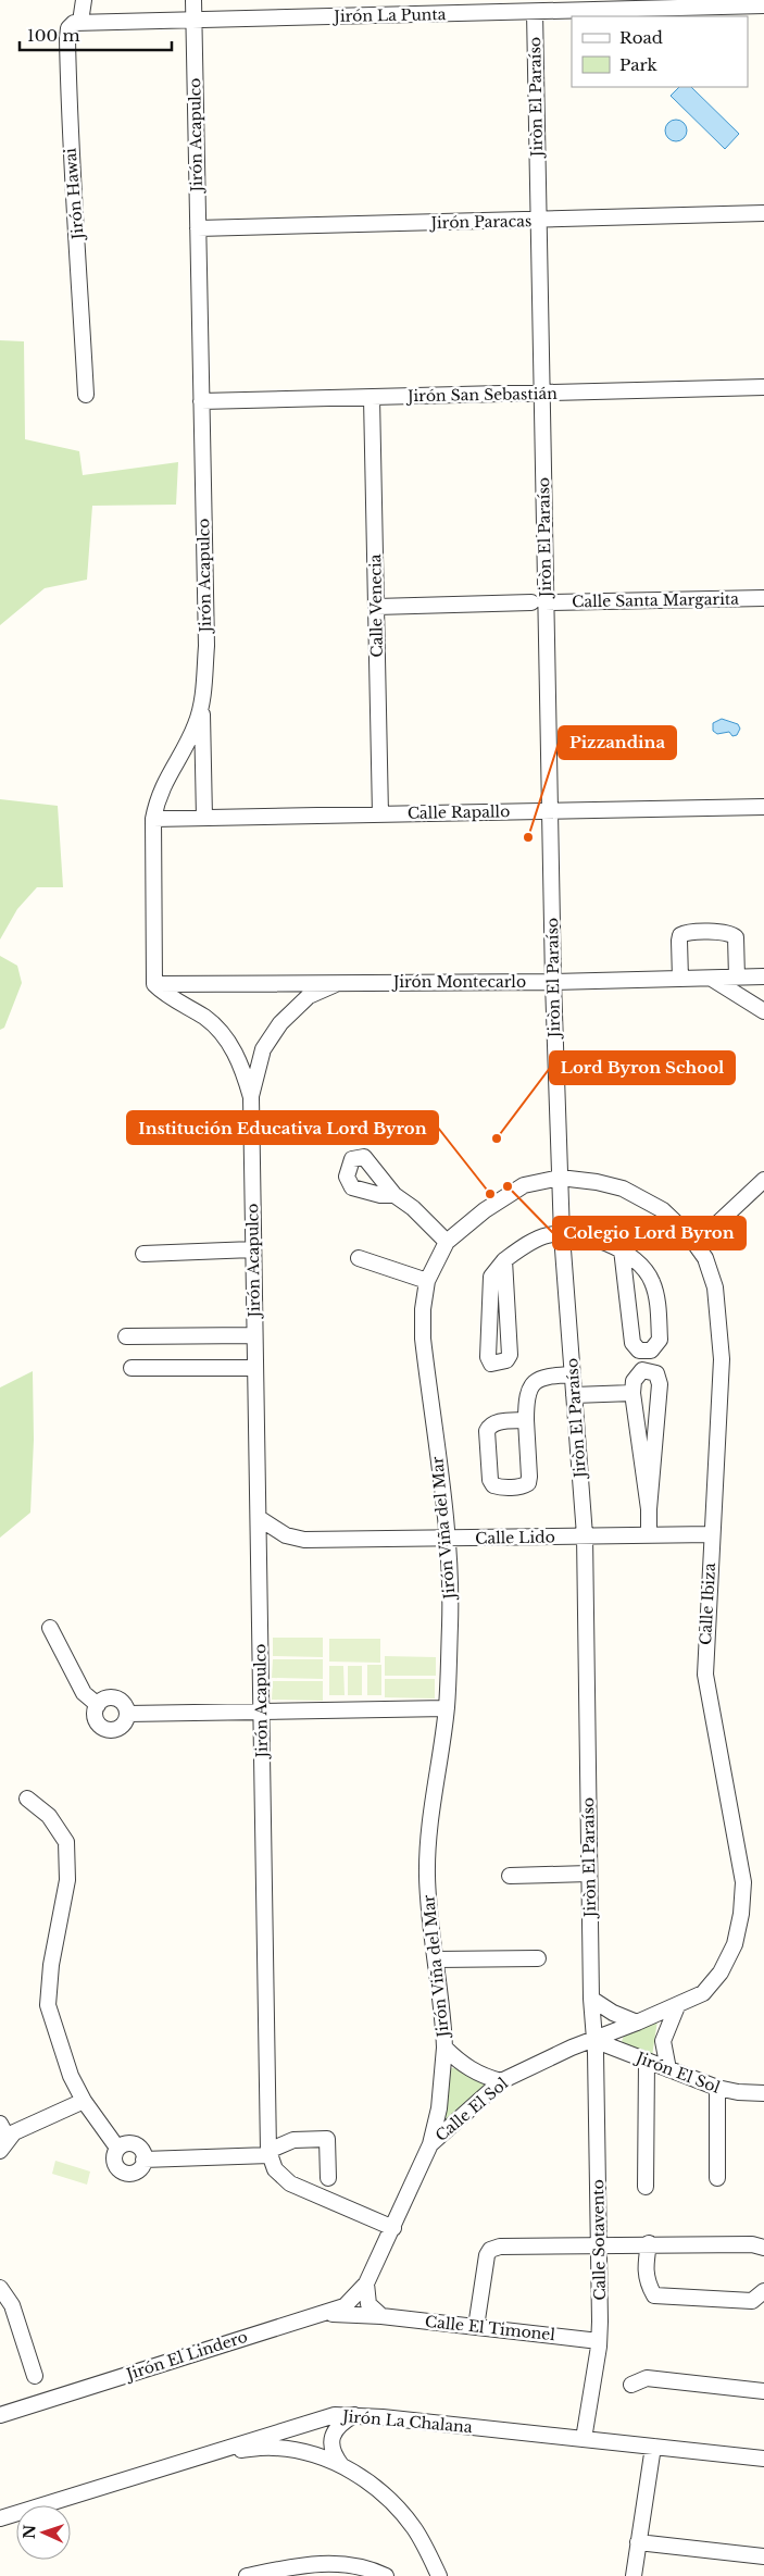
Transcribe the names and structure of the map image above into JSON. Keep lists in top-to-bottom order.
{
  "streets": {
    "street": [
      "Jirón La Punta",
      "Jiròn El Paraíso",
      "Jirón Acapulco",
      "Jirón Hawai",
      "Jirón Paracas",
      "Jirón San Sebastián",
      "Calle Santa Margarita",
      "Calle Venecia",
      "Calle Rapallo",
      "Jirón Montecarlo",
      "Jirón Viña del Mar",
      "Calle Lido",
      "Calle Ibiza",
      "Jirón El Sol",
      "Calle El Sol",
      "Calle Sotavento",
      "Calle El Timonel",
      "Jirón El Lindero",
      "Jirón La Chalana"
    ]
  },
  "crossings": [
    ["Jirón La Punta", "Jiròn El Paraíso"],
    ["Jirón La Punta", "Jirón Acapulco"],
    ["Jirón La Punta", "Jirón Hawai"],
    ["Jiròn El Paraíso", "Jirón Paracas"],
    ["Jiròn El Paraíso", "Jirón San Sebastián"],
    ["Jiròn El Paraíso", "Calle Santa Margarita"],
    ["Jiròn El Paraíso", "Calle Rapallo"],
    ["Jiròn El Paraíso", "Jirón Montecarlo"],
    ["Jiròn El Paraíso", "Jirón Viña del Mar"],
    ["Jiròn El Paraíso", "Calle Lido"],
    ["Jiròn El Paraíso", "Calle Ibiza"],
    ["Jiròn El Paraíso", "Jirón El Sol"],
    ["Jiròn El Paraíso", "Calle El Sol"],
    ["Jiròn El Paraíso", "Calle Sotavento"],
    ["Jirón Acapulco", "Jirón Paracas"],
    ["Jirón Acapulco", "Jirón San Sebastián"],
    ["Jirón Acapulco", "Calle Rapallo"],
    ["Jirón Acapulco", "Jirón Montecarlo"],
    ["Jirón Acapulco", "Calle Lido"],
    ["Jirón San Sebastián", "Calle Venecia"],
    ["Calle Santa Margarita", "Calle Venecia"],
    ["Calle Venecia", "Calle Rapallo"],
    ["Jirón Viña del Mar", "Calle Lido"],
    ["Jirón Viña del Mar", "Calle Ibiza"],
    ["Jirón Viña del Mar", "Calle El Sol"],
    ["Calle Lido", "Calle Ibiza"],
    ["Calle Ibiza", "Jirón El Sol"],
    ["Calle Ibiza", "Calle El Sol"],
    ["Calle Ibiza", "Calle Sotavento"],
    ["Jirón El Sol", "Calle El Sol"],
    ["Jirón El Sol", "Calle Sotavento"],
    ["Calle El Sol", "Calle Sotavento"],
    ["Calle El Sol", "Jirón El Lindero"],
    ["Calle Sotavento", "Calle El Timonel"],
    ["Calle Sotavento", "Jirón La Chalana"],
    ["Calle El Timonel", "Jirón El Lindero"]
  ],
  "places": [
    "Pizzandina",
    "Lord Byron School",
    "Colegio Lord Byron",
    "Institución Educativa Lord Byron"
  ],
  "legend": ["Road", "Park"],
  "scale_bar": "100 m",
  "north": "left"
}
